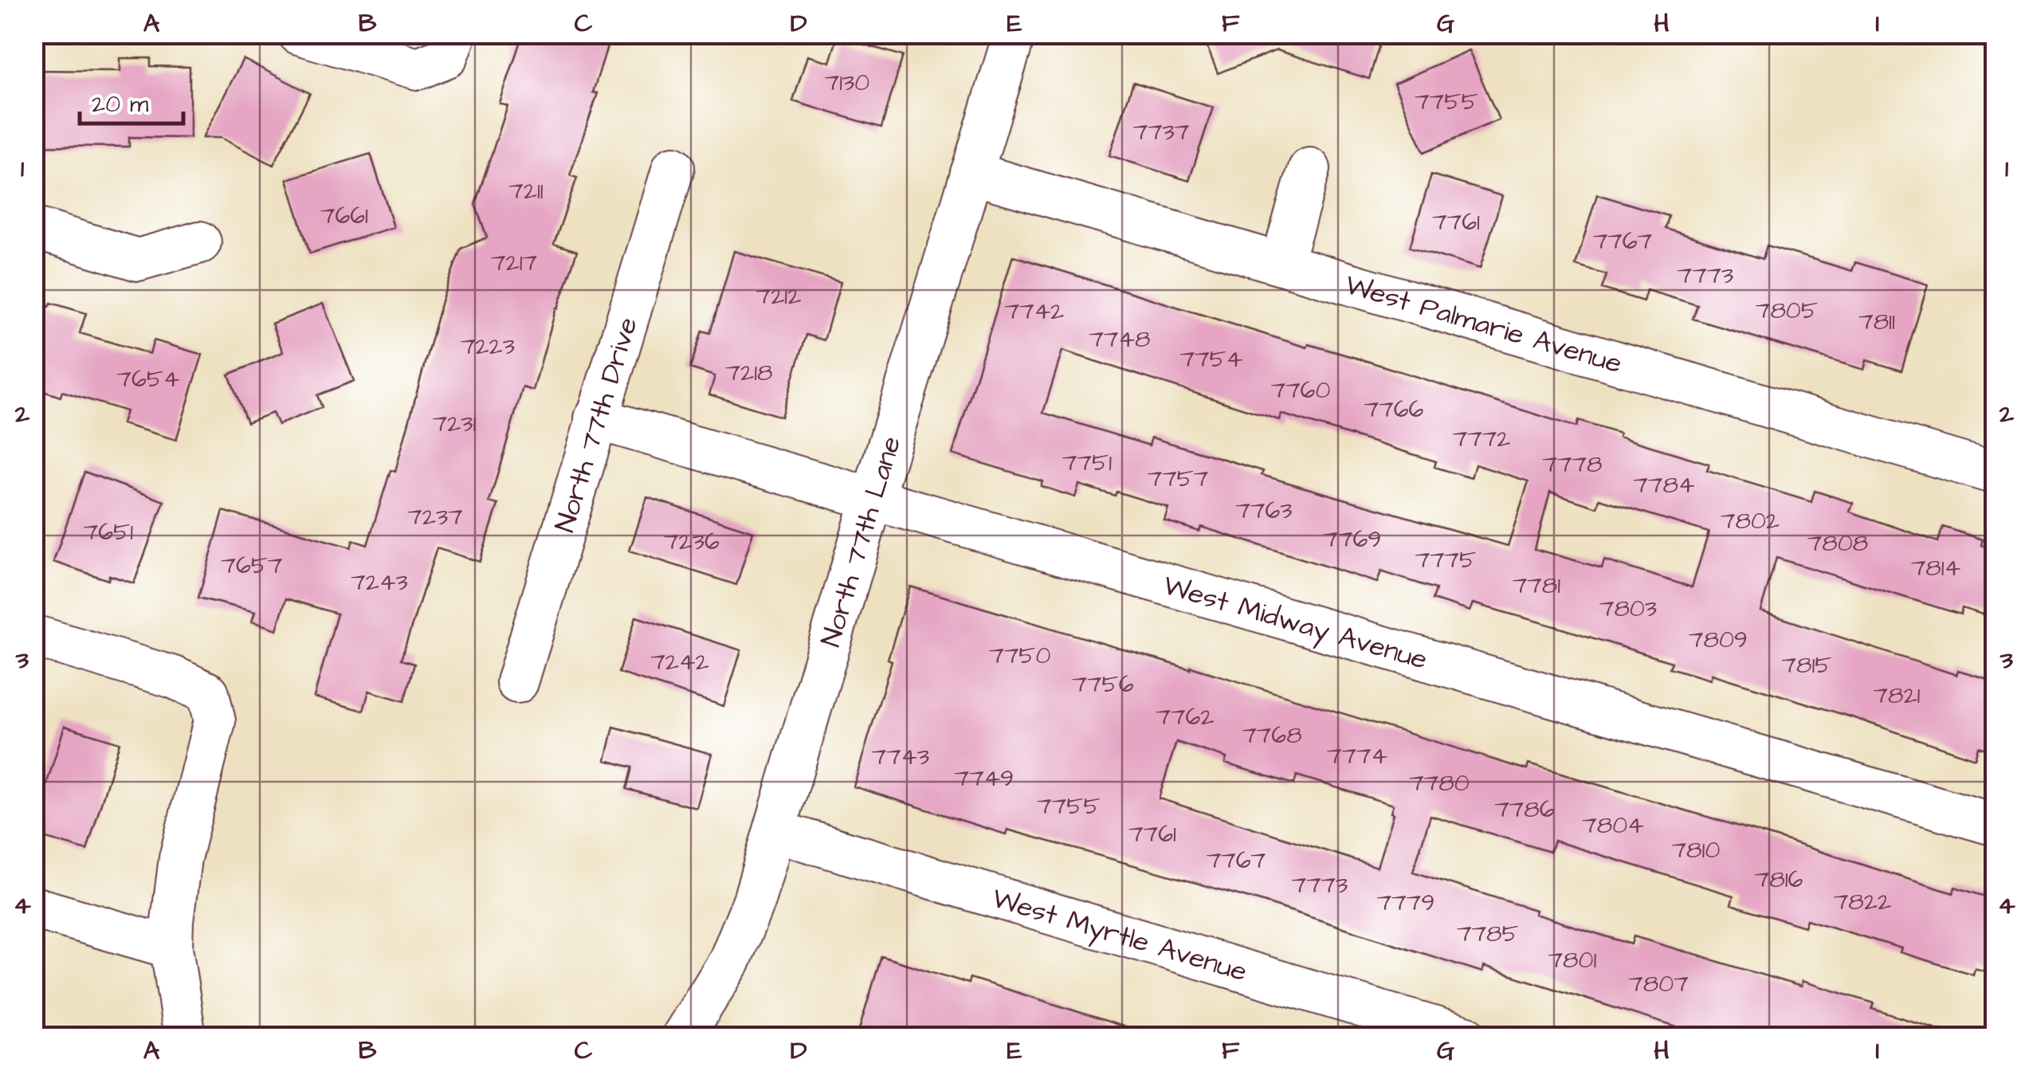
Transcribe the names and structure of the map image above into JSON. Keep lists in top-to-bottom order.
{
  "streets": {
    "street": [
      "West Palmarie Avenue",
      "North 77th Drive",
      "North 77th Lane",
      "West Midway Avenue",
      "West Myrtle Avenue"
    ]
  },
  "crossings": [
    ["West Palmarie Avenue", "North 77th Lane"],
    ["North 77th Drive", "West Midway Avenue"],
    ["North 77th Lane", "West Midway Avenue"],
    ["North 77th Lane", "West Myrtle Avenue"]
  ],
  "house_numbers": [
    "7130",
    "7755",
    "7737",
    "7211",
    "7661",
    "7761",
    "7767",
    "7217",
    "7773",
    "7212",
    "7805",
    "7742",
    "7811",
    "7748",
    "7223",
    "7754",
    "7218",
    "7654",
    "7760",
    "7766",
    "7231",
    "7772",
    "7751",
    "7778",
    "7757",
    "7784",
    "7763",
    "7237",
    "7802",
    "7651",
    "7769",
    "7236",
    "7808",
    "7775",
    "7657",
    "7814",
    "7243",
    "7781",
    "7803",
    "7809",
    "7750",
    "7242",
    "7815",
    "7756",
    "7821",
    "7762",
    "7768",
    "7774",
    "7743",
    "7749",
    "7780",
    "7755",
    "7786",
    "7804",
    "7761",
    "7810",
    "7767",
    "7816",
    "7773",
    "7822",
    "7779",
    "7785",
    "7801",
    "7807"
  ],
  "scale_bar": "20 m",
  "grid": {
    "columns": [
      "A",
      "B",
      "C",
      "D",
      "E",
      "F",
      "G",
      "H",
      "I"
    ],
    "rows": [
      "1",
      "2",
      "3",
      "4"
    ]
  }
}
